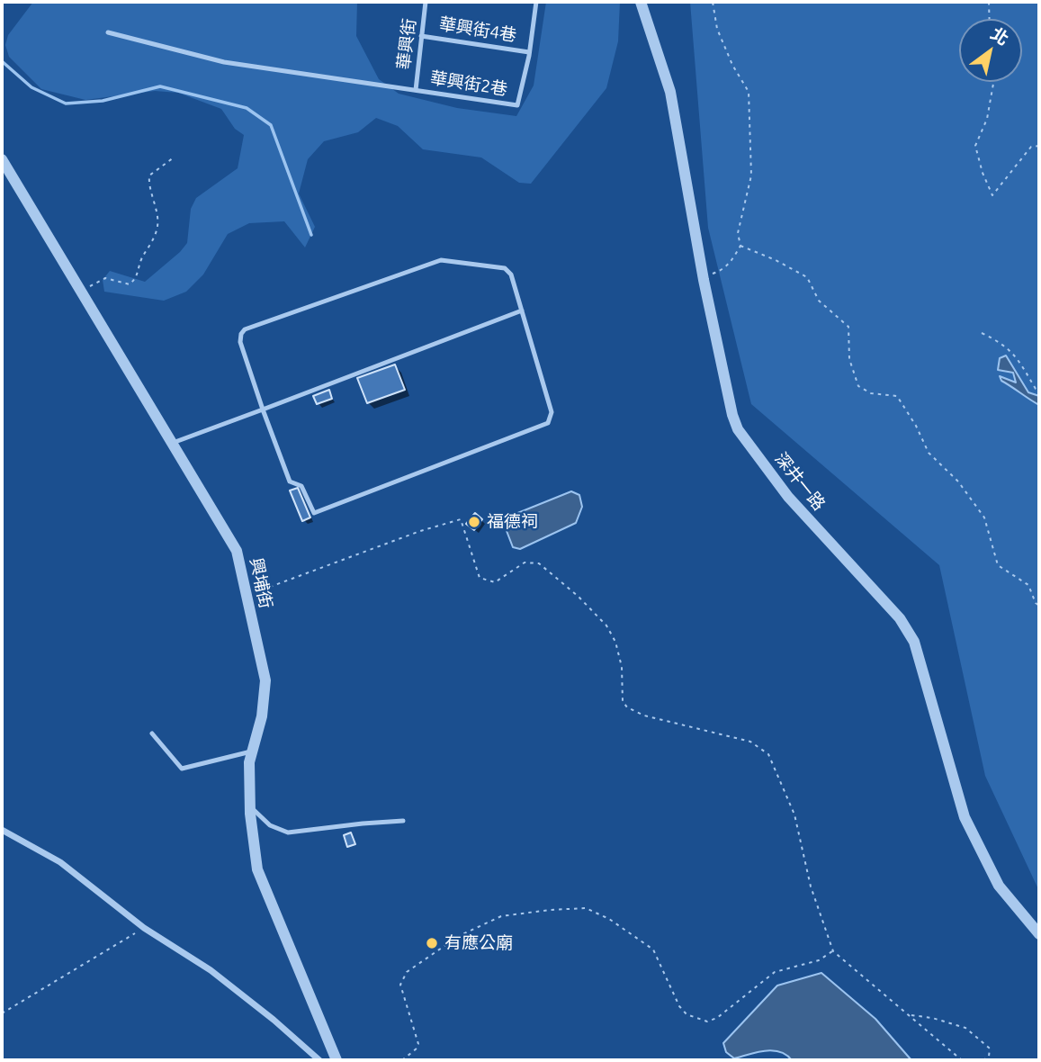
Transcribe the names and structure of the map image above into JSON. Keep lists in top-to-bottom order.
{
  "streets": {
    "street": ["深井一路", "興埔街"],
    "lane": ["華興街4巷", "華興街", "華興街2巷"]
  },
  "crossings": [
    ["華興街4巷", "華興街"],
    ["華興街4巷", "華興街2巷"],
    ["華興街", "華興街2巷"]
  ],
  "places": ["福德祠", "有應公廟"],
  "north": "top right"
}
